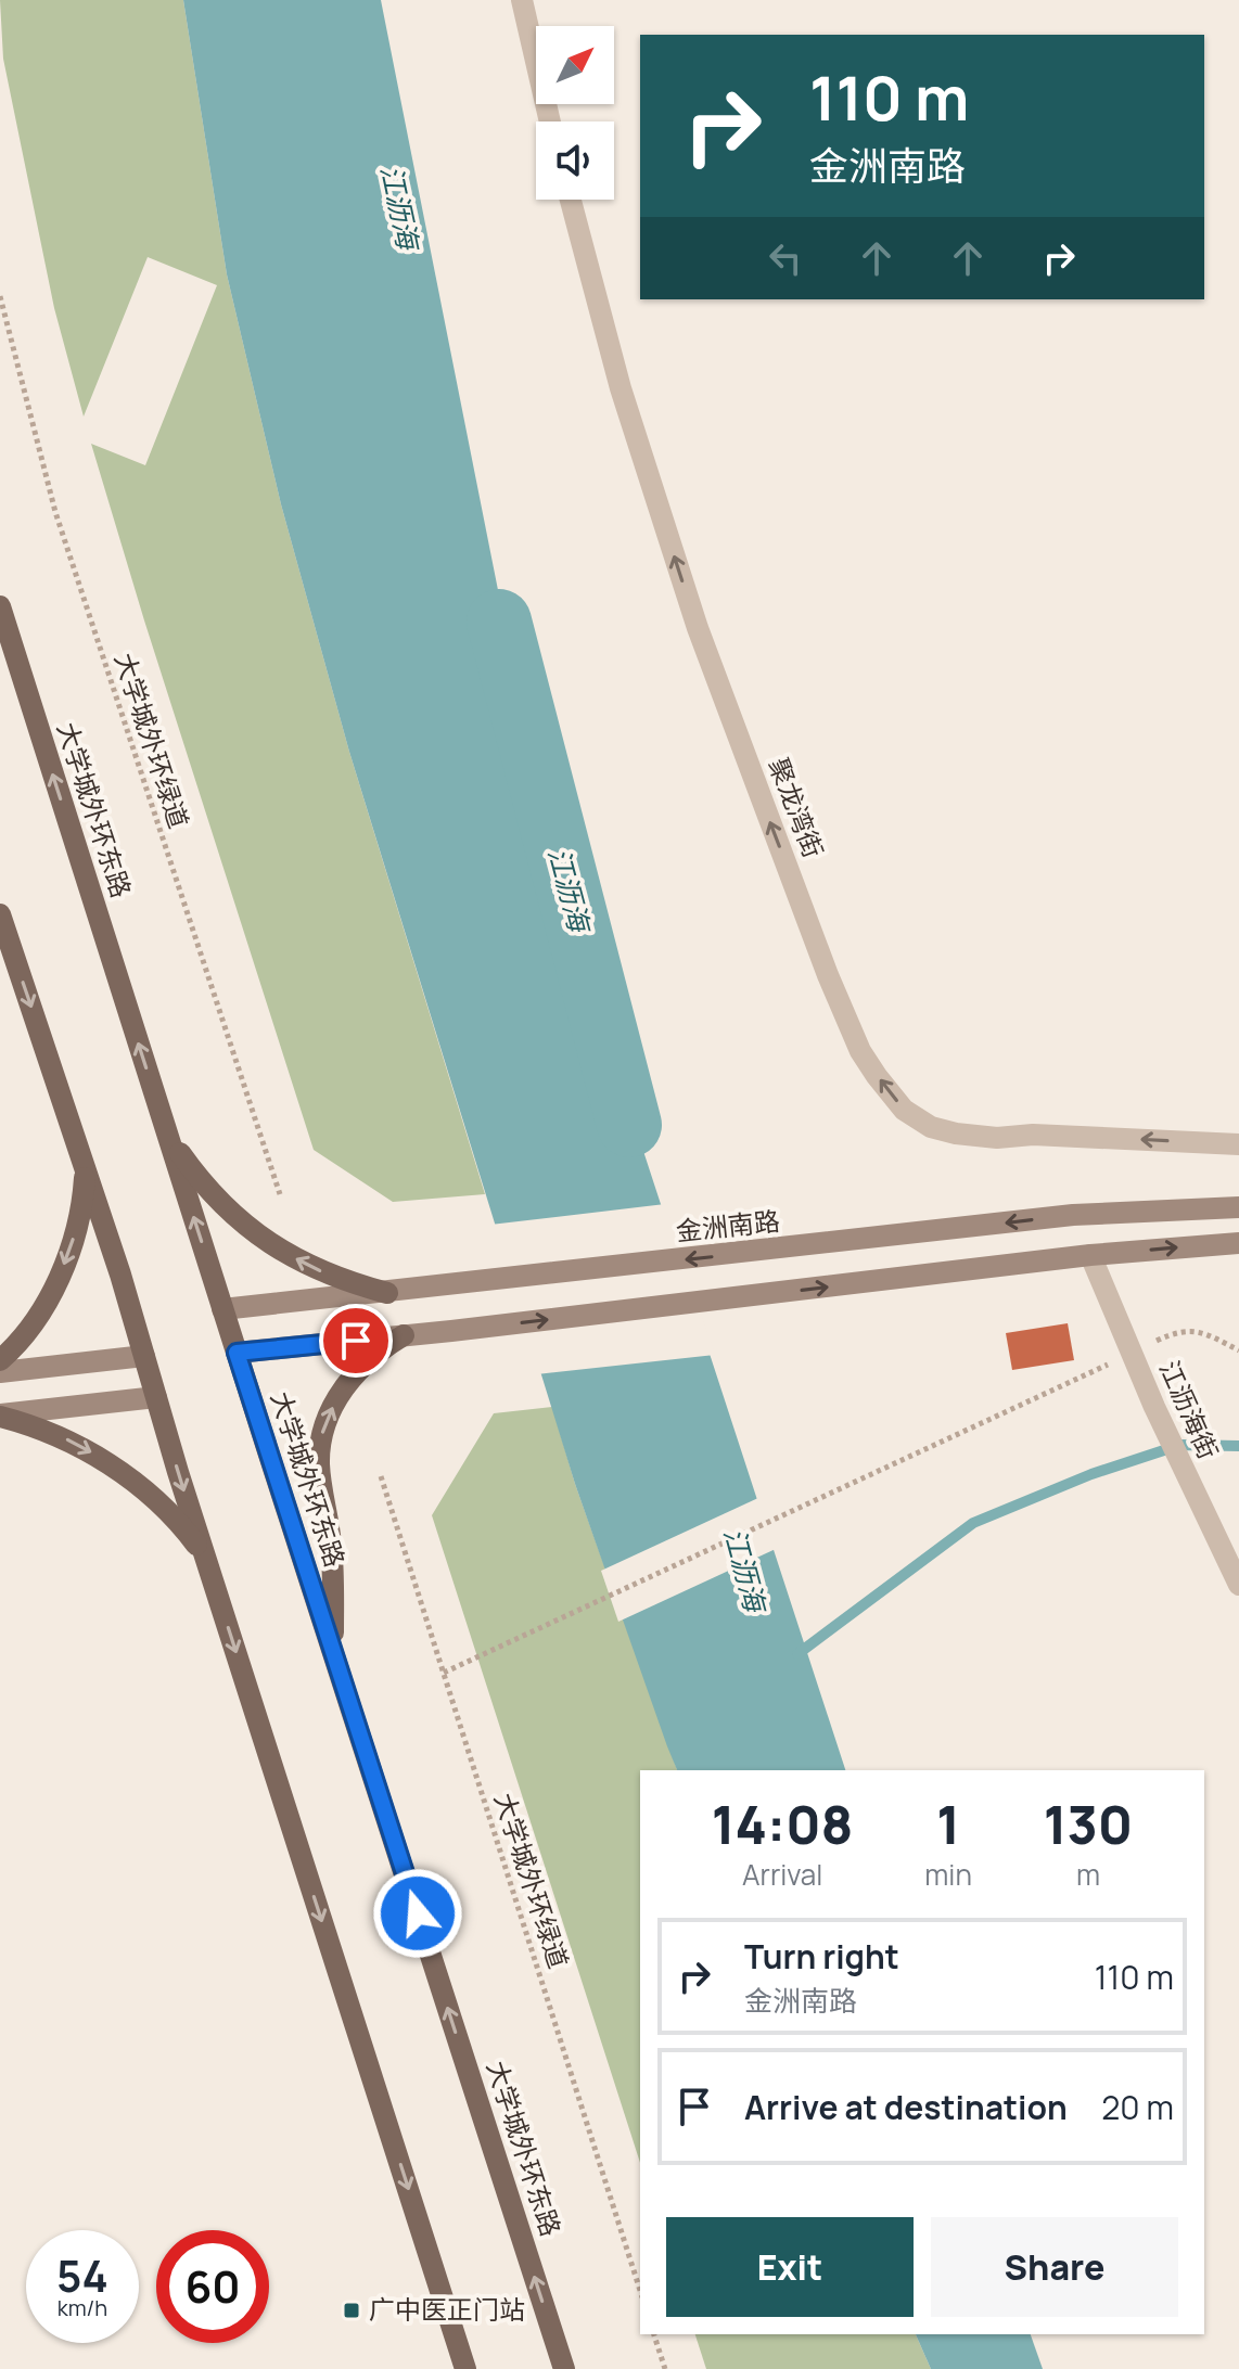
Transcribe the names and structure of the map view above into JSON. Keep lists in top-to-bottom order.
{
  "streets": {
    "main road": ["大学城外环东路", "金洲南路"],
    "street": ["聚龙湾街", "江沥海街"],
    "path": ["大学城外环绿道"]
  },
  "crossings": [
    ["大学城外环东路", "金洲南路"]
  ],
  "one_way": ["聚龙湾街"],
  "water": ["江沥海"],
  "places": {
    "transit": ["广中医正门站"]
  },
  "north": "top right",
  "page": {
    "turn": ["110 m", "金洲南路"],
    "eta": [
      "14:08",
      "Arrival",
      "1",
      "min",
      "130",
      "m"
    ],
    "list": [
      {
        "name": "Turn right",
        "note": "金洲南路",
        "value": "110 m"
      },
      {
        "name": "Arrive at destination",
        "value": "20 m"
      }
    ],
    "buttons": ["Exit", "Share"],
    "speed": "54 km/h",
    "limit": "60"
  }
}
